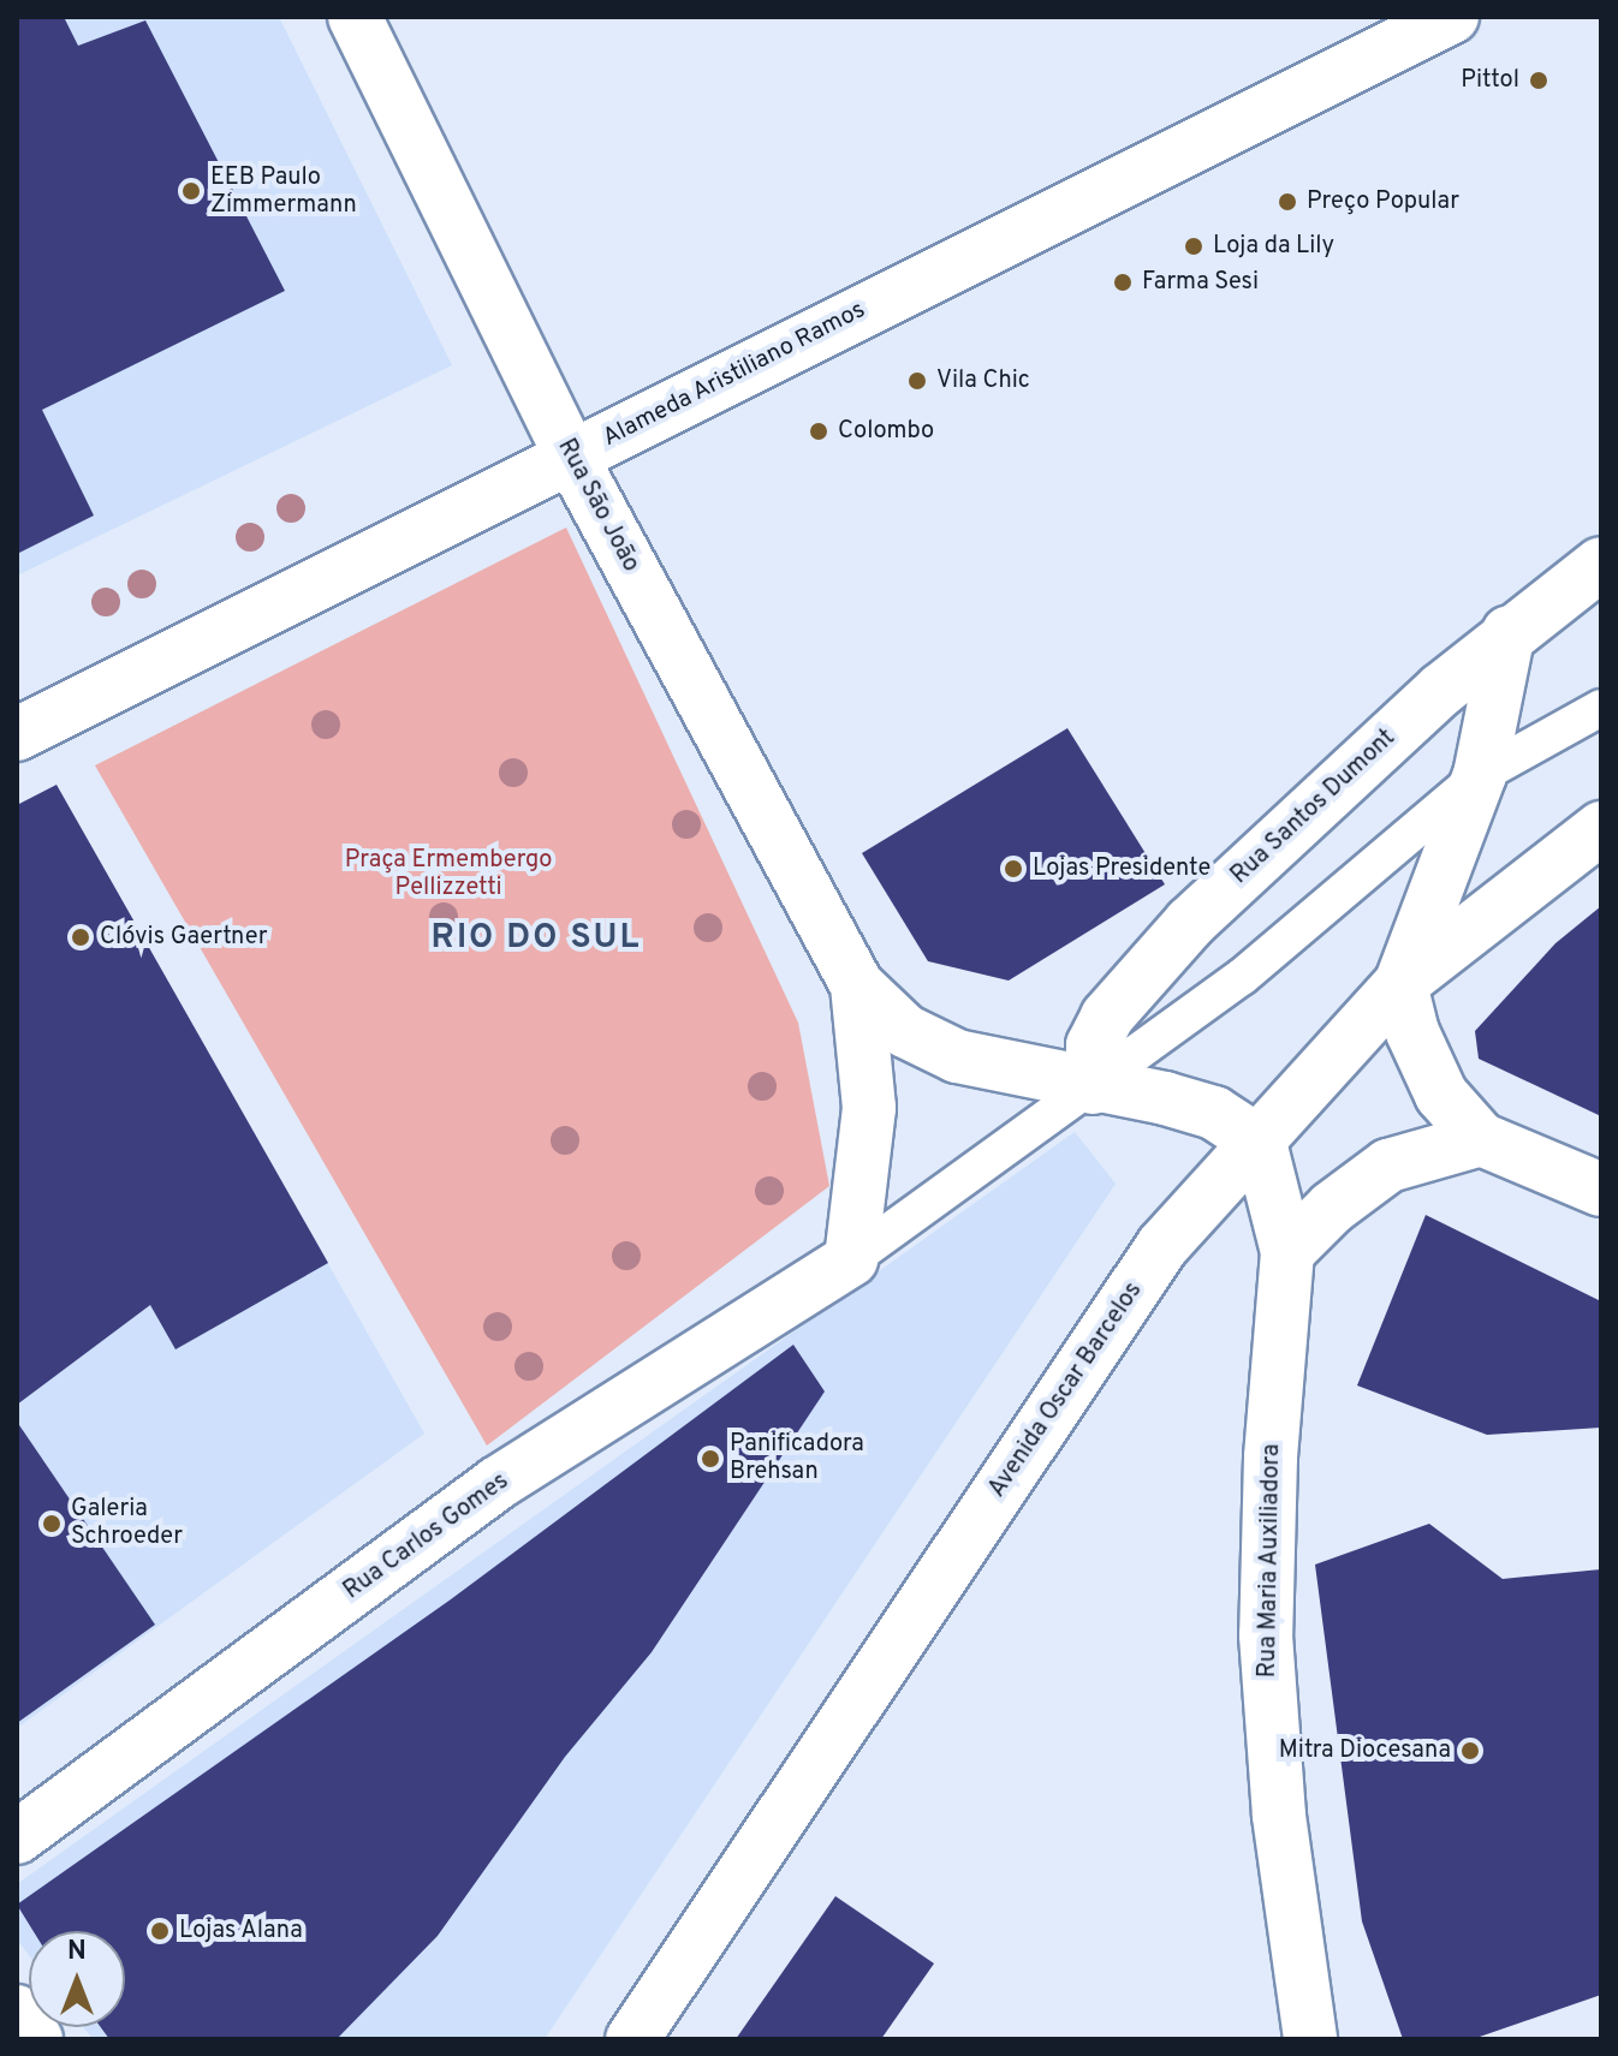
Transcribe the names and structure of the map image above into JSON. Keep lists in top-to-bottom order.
{
  "streets": {
    "street": [
      "Alameda Aristiliano Ramos",
      "Rua São João",
      "Rua Santos Dumont",
      "Avenida Oscar Barcelos",
      "Rua Carlos Gomes",
      "Rua Maria Auxiliadora"
    ]
  },
  "crossings": [
    ["Alameda Aristiliano Ramos", "Rua São João"],
    ["Rua São João", "Rua Santos Dumont"],
    ["Rua São João", "Avenida Oscar Barcelos"],
    ["Rua São João", "Rua Carlos Gomes"],
    ["Rua São João", "Rua Maria Auxiliadora"],
    ["Avenida Oscar Barcelos", "Rua Maria Auxiliadora"]
  ],
  "districts": ["RIO DO SUL"],
  "parks": ["Praça Ermembergo Pellizzetti"],
  "places": [
    "Pittol",
    "EEB Paulo Zimmermann",
    "Preço Popular",
    "Loja da Lily",
    "Farma Sesi",
    "Vila Chic",
    "Colombo",
    "Lojas Presidente",
    "Clóvis Gaertner",
    "Panificadora Brehsan",
    "Galeria Schroeder",
    "Mitra Diocesana",
    "Lojas Alana"
  ],
  "north": "top"
}
